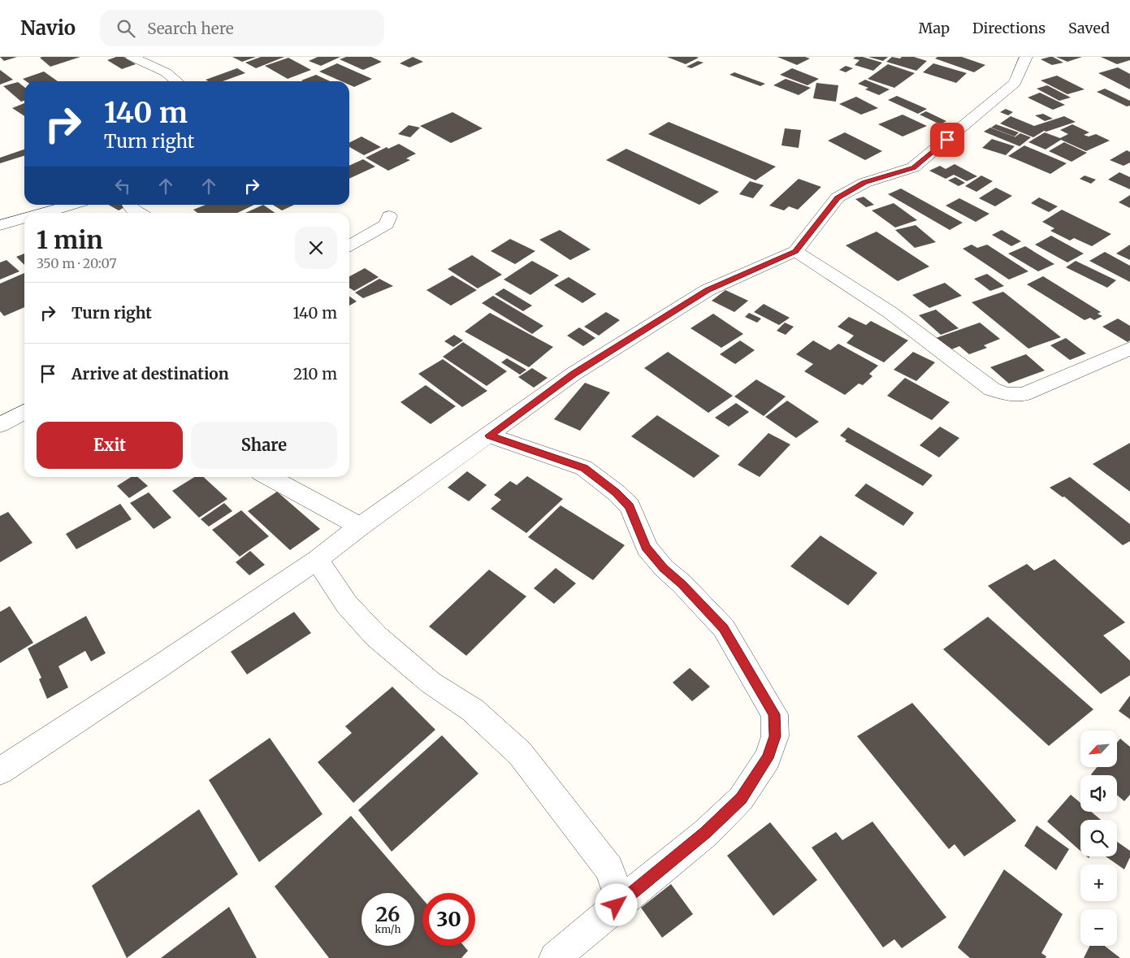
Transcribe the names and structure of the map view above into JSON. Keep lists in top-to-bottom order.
{
  "north": "bottom left",
  "page": {
    "header": "Navio",
    "search": "Search here",
    "nav": ["Map", "Directions", "Saved"],
    "turn": ["140 m", "Turn right"],
    "heading": ["1 min", "350 m · 20:07"],
    "list": [
      {
        "name": "Turn right",
        "value": "140 m"
      },
      {
        "name": "Arrive at destination",
        "value": "210 m"
      }
    ],
    "buttons": ["Exit", "Share"],
    "map_buttons": ["+", "−"],
    "speed": "26 km/h",
    "limit": "30"
  }
}
